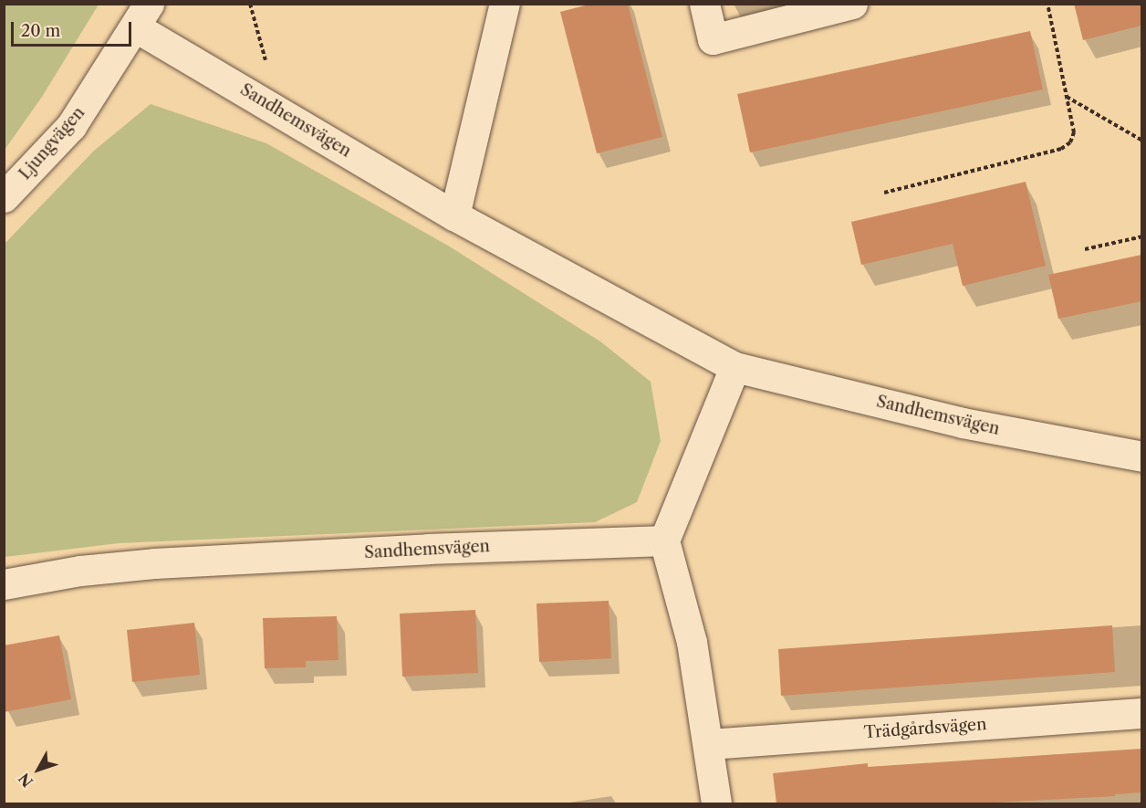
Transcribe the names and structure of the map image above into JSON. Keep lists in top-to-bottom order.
{
  "streets": {
    "street": ["Sandhemsvägen", "Ljungvägen", "Trädgårdsvägen"]
  },
  "crossings": [
    ["Sandhemsvägen", "Ljungvägen"]
  ],
  "scale_bar": "20 m",
  "north": "bottom left"
}
